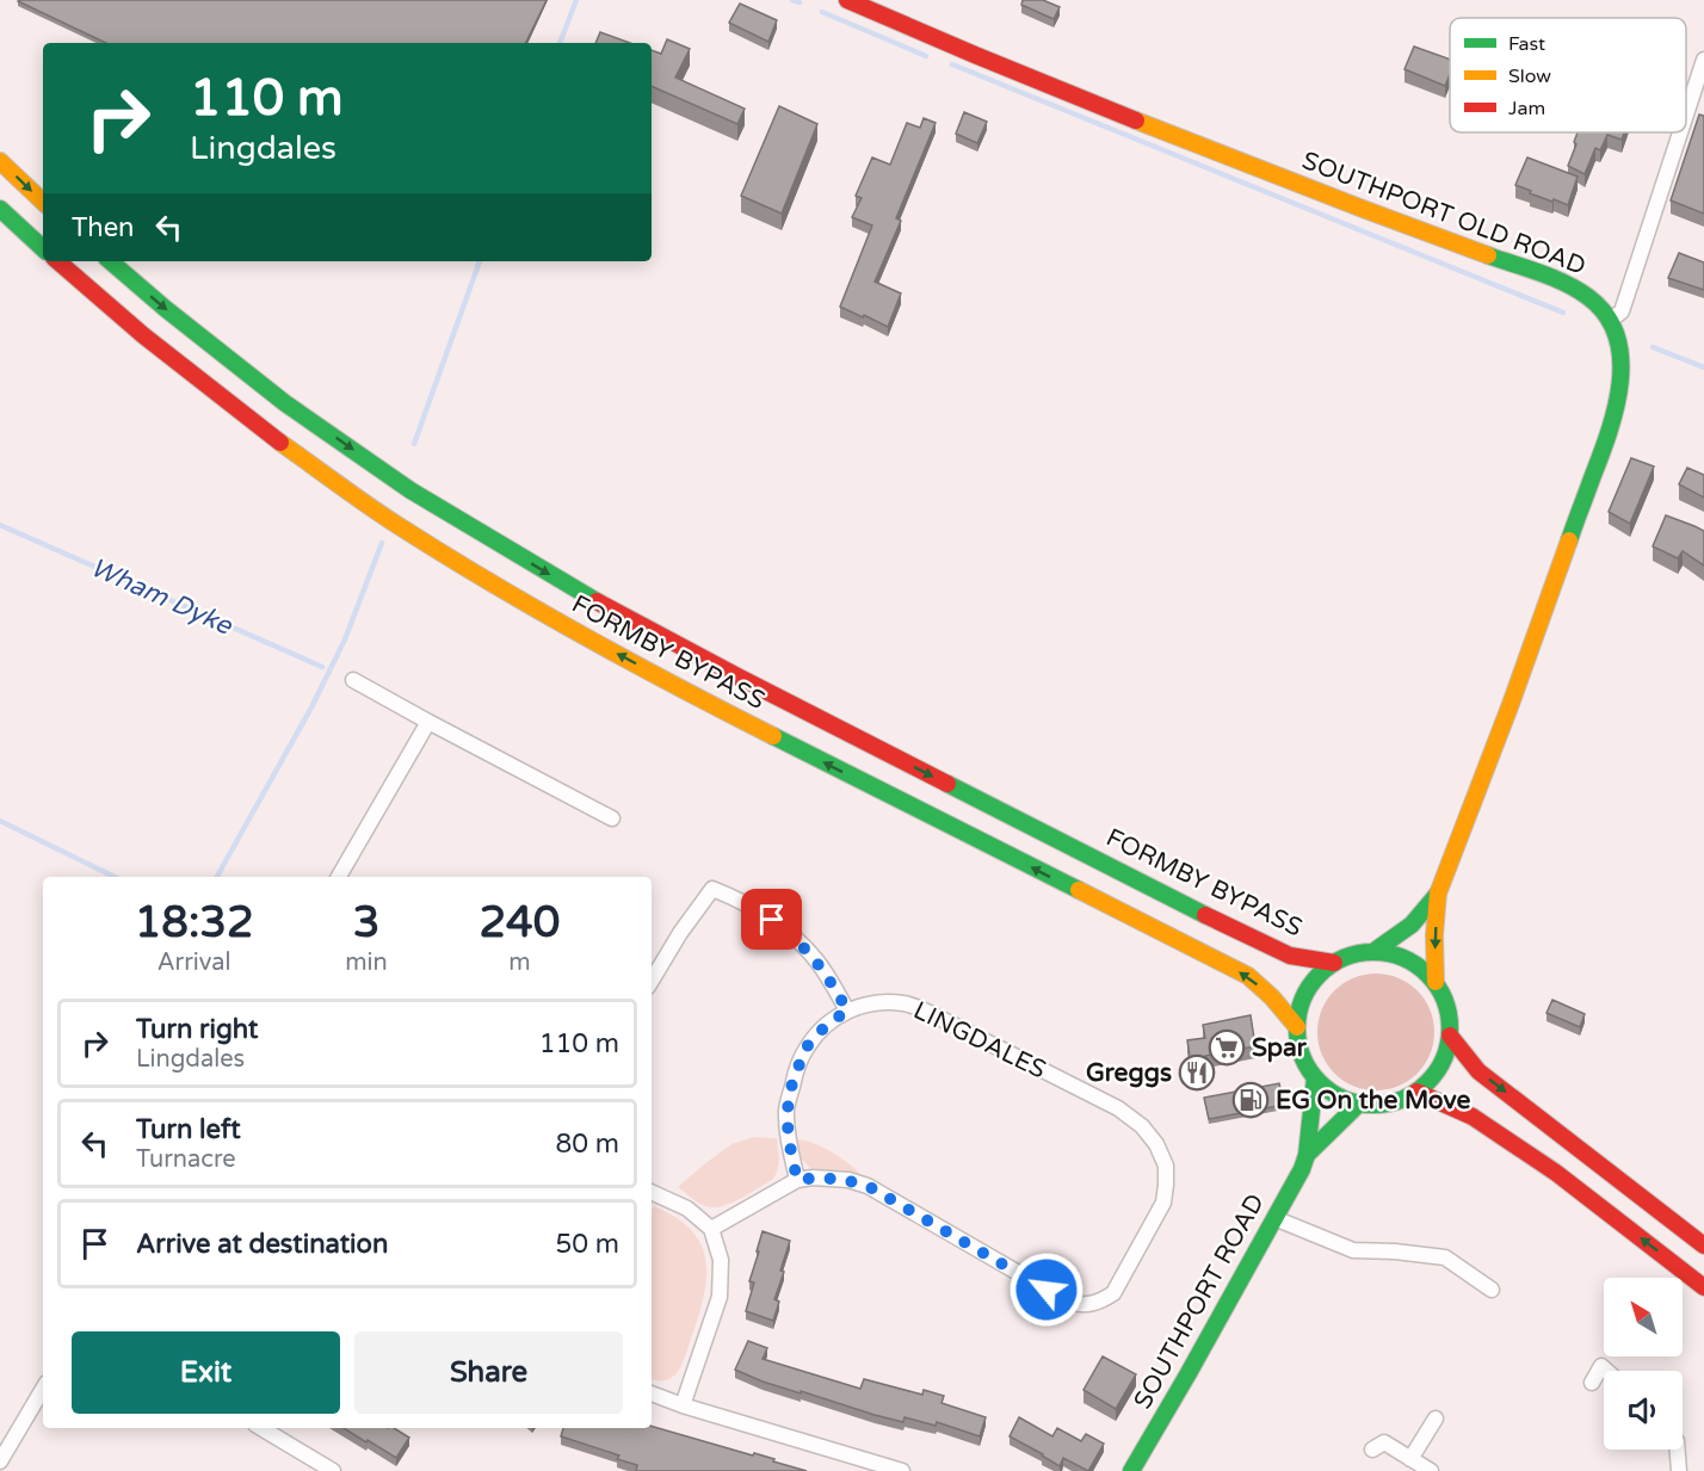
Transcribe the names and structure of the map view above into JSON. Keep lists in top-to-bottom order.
{
  "streets": {
    "main road": ["SOUTHPORT OLD ROAD", "FORMBY BYPASS", "SOUTHPORT ROAD"],
    "street": ["LINGDALES"]
  },
  "crossings": [
    ["FORMBY BYPASS", "SOUTHPORT ROAD"]
  ],
  "water": ["Wham Dyke"],
  "places": {
    "supermarket": ["Spar"],
    "restaurant": ["Greggs"],
    "fuel station": ["EG On the Move"]
  },
  "legend": ["Fast", "Slow", "Jam"],
  "north": "top left",
  "page": {
    "turn": ["110 m", "Lingdales"],
    "then": "Then",
    "eta": [
      "18:32",
      "Arrival",
      "3",
      "min",
      "240",
      "m"
    ],
    "list": [
      {
        "name": "Turn right",
        "note": "Lingdales",
        "value": "110 m"
      },
      {
        "name": "Turn left",
        "note": "Turnacre",
        "value": "80 m"
      },
      {
        "name": "Arrive at destination",
        "value": "50 m"
      }
    ],
    "buttons": ["Exit", "Share"]
  }
}
